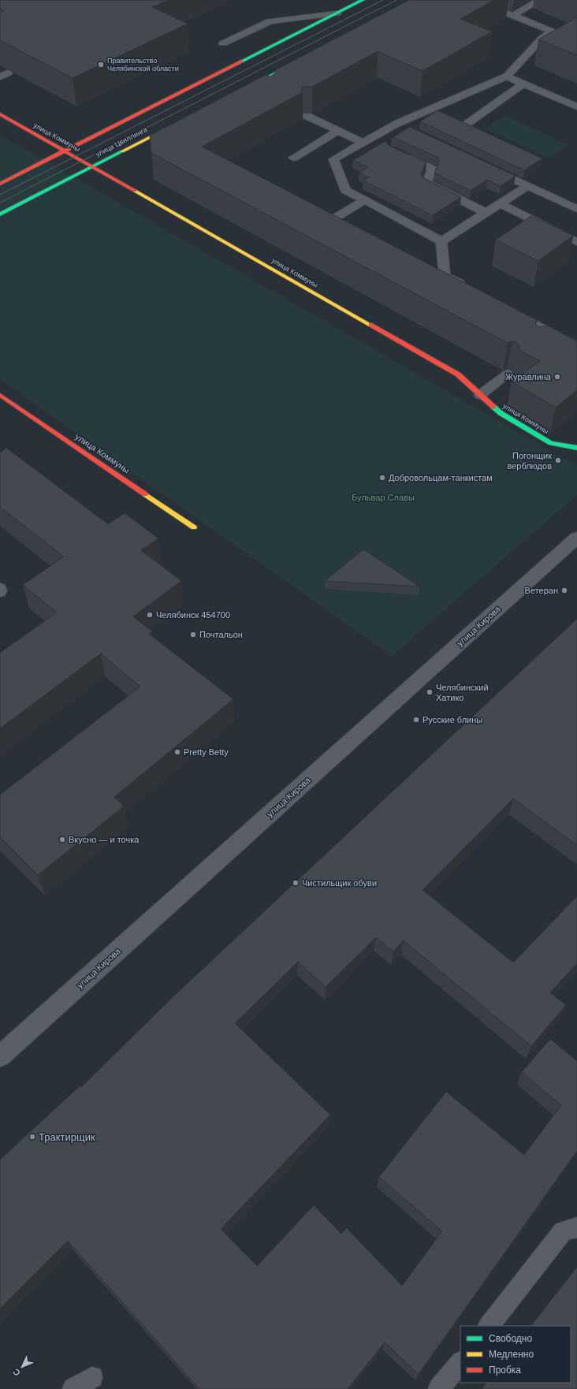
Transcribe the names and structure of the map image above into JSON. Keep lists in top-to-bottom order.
{
  "streets": {
    "street": ["улица Коммуны", "улица Цвиллинга", "улица Кирова"]
  },
  "crossings": [
    ["улица Коммуны", "улица Цвиллинга"]
  ],
  "parks": ["Бульвар Славы"],
  "places": [
    "Правительство Челябинской области",
    "Журавлина",
    "Погонщик верблюдов",
    "Добровольцам-танкистам",
    "Ветеран",
    "Челябинск 454700",
    "Почтальон",
    "Челябинский Хатико",
    "Русские блины",
    "Pretty Betty",
    "Вкусно — и точка",
    "Чистильщик обуви",
    "Трактирщик"
  ],
  "legend": ["Свободно", "Медленно", "Пробка"],
  "north": "bottom left"
}
